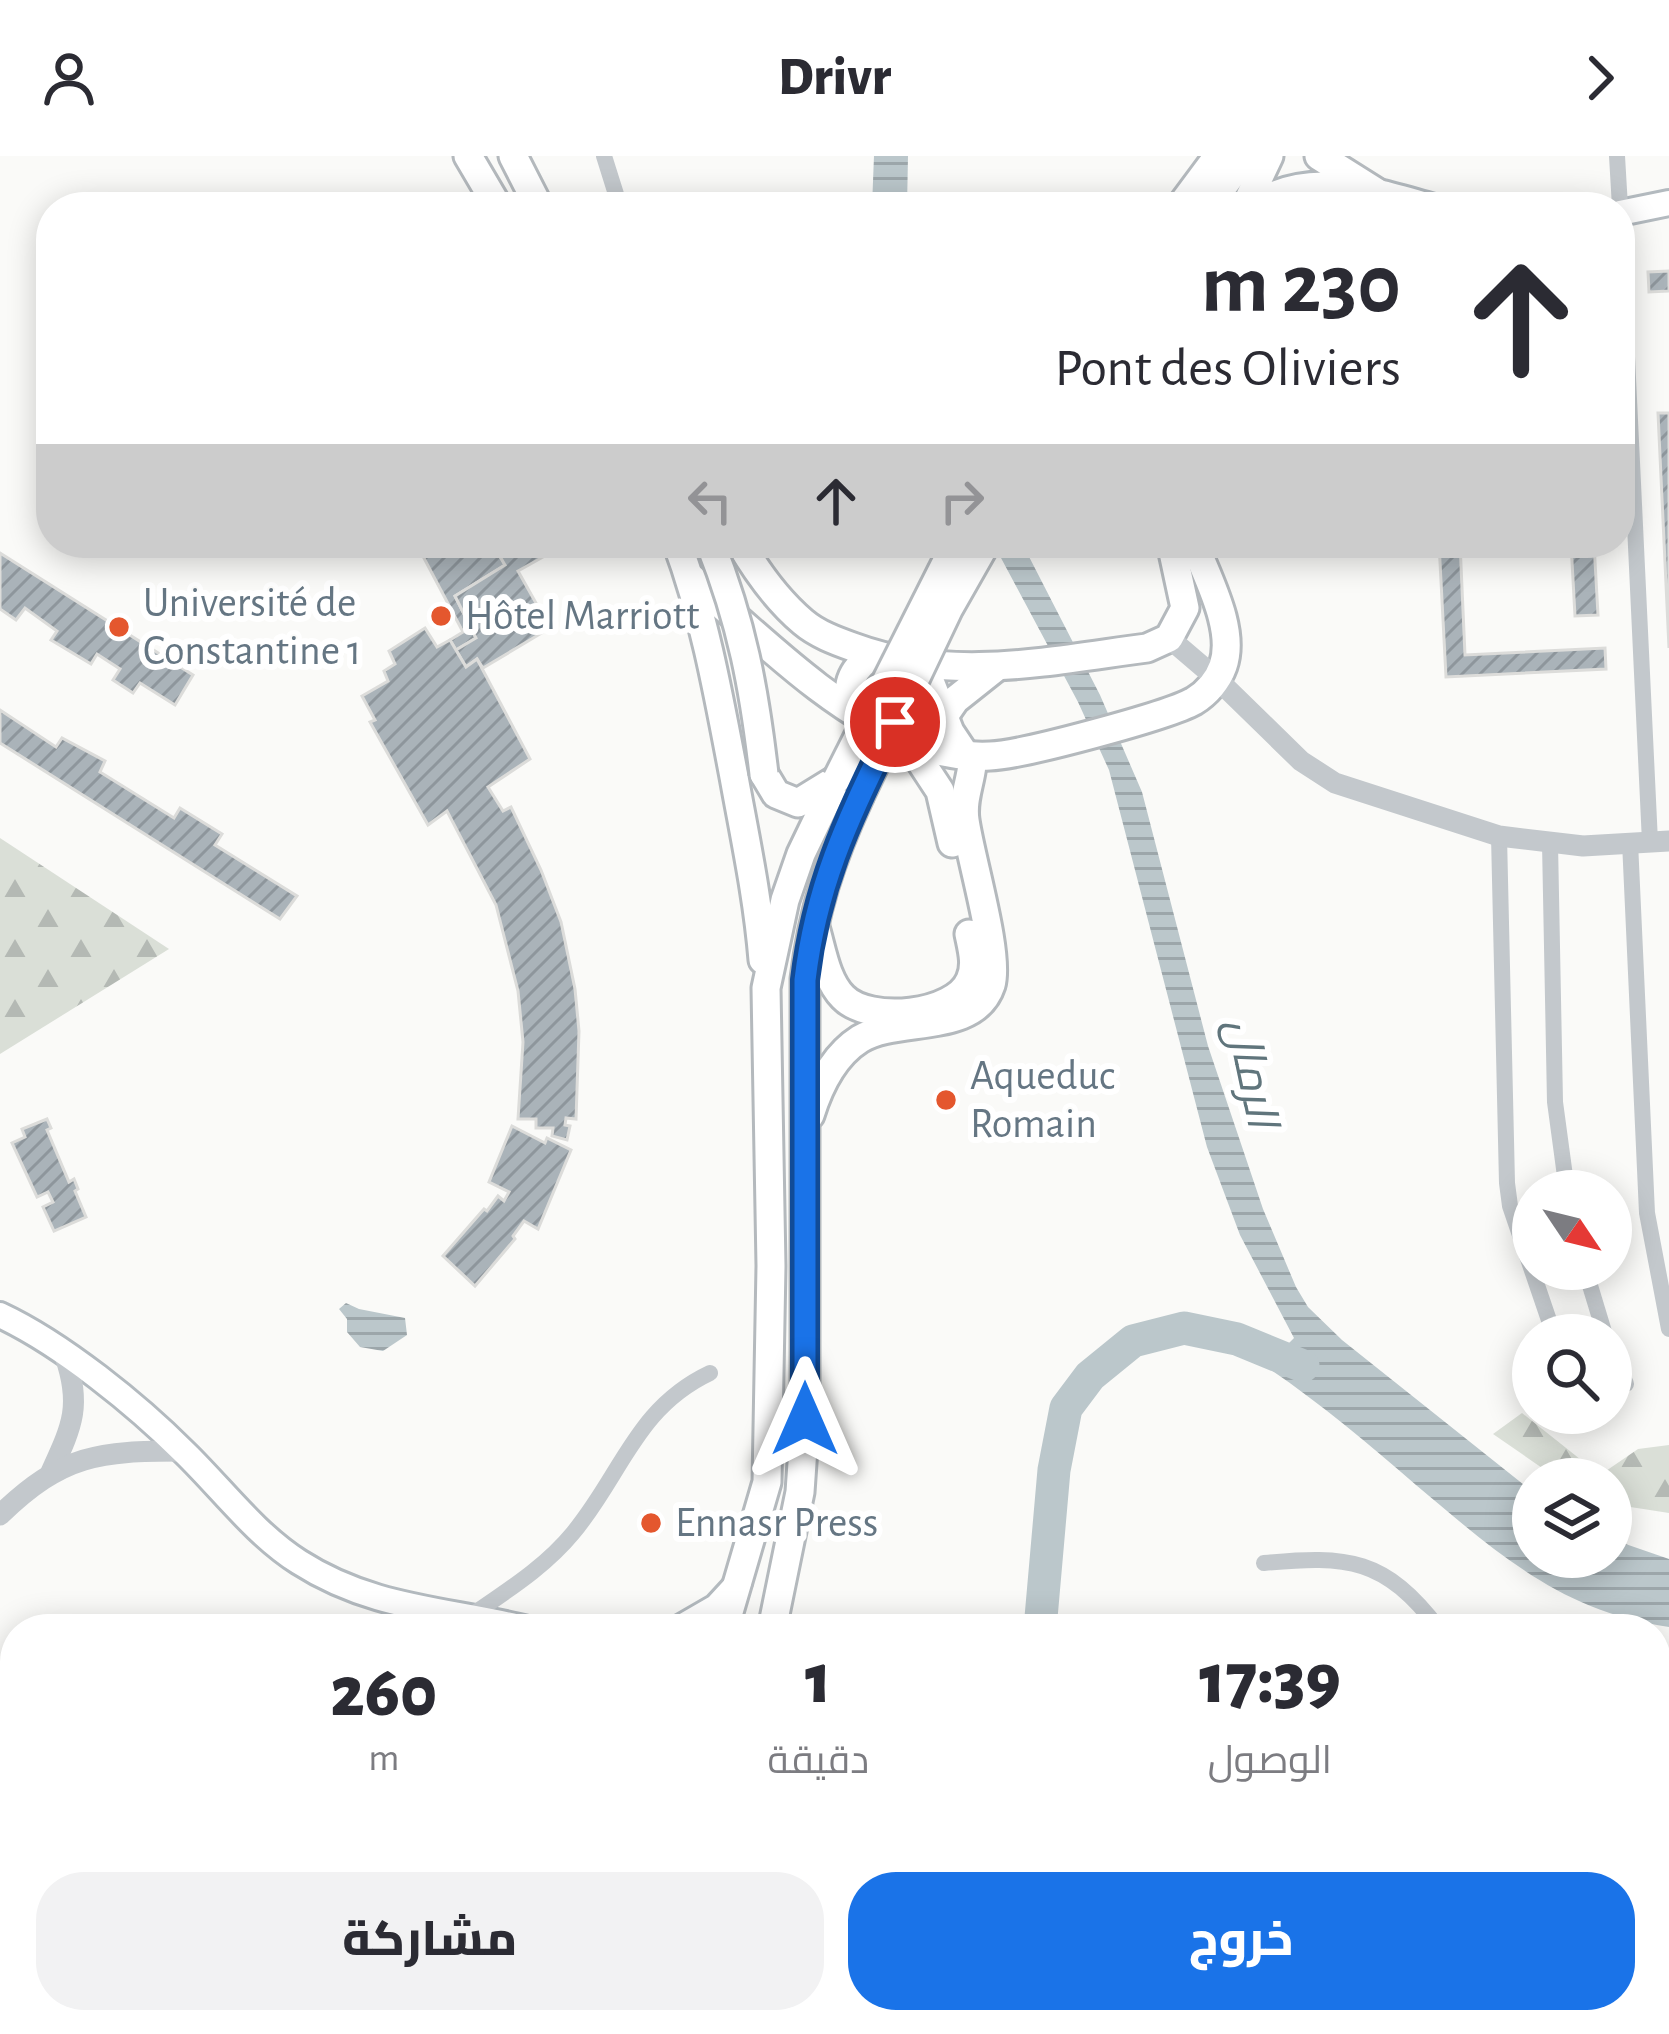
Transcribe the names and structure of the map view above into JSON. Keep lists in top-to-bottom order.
{
  "water": ["الرمال"],
  "places": [
    "Hôtel Marriott",
    "Université de Constantine 1",
    "Aqueduc Romain",
    "Ennasr Press"
  ],
  "north": "bottom right",
  "page": {
    "header": "Drivr",
    "turn": ["230 m", "Pont des Oliviers"],
    "eta": [
      "17:39",
      "الوصول",
      "1",
      "دقيقة",
      "260",
      "m"
    ],
    "buttons": ["خروج", "مشاركة"]
  }
}
